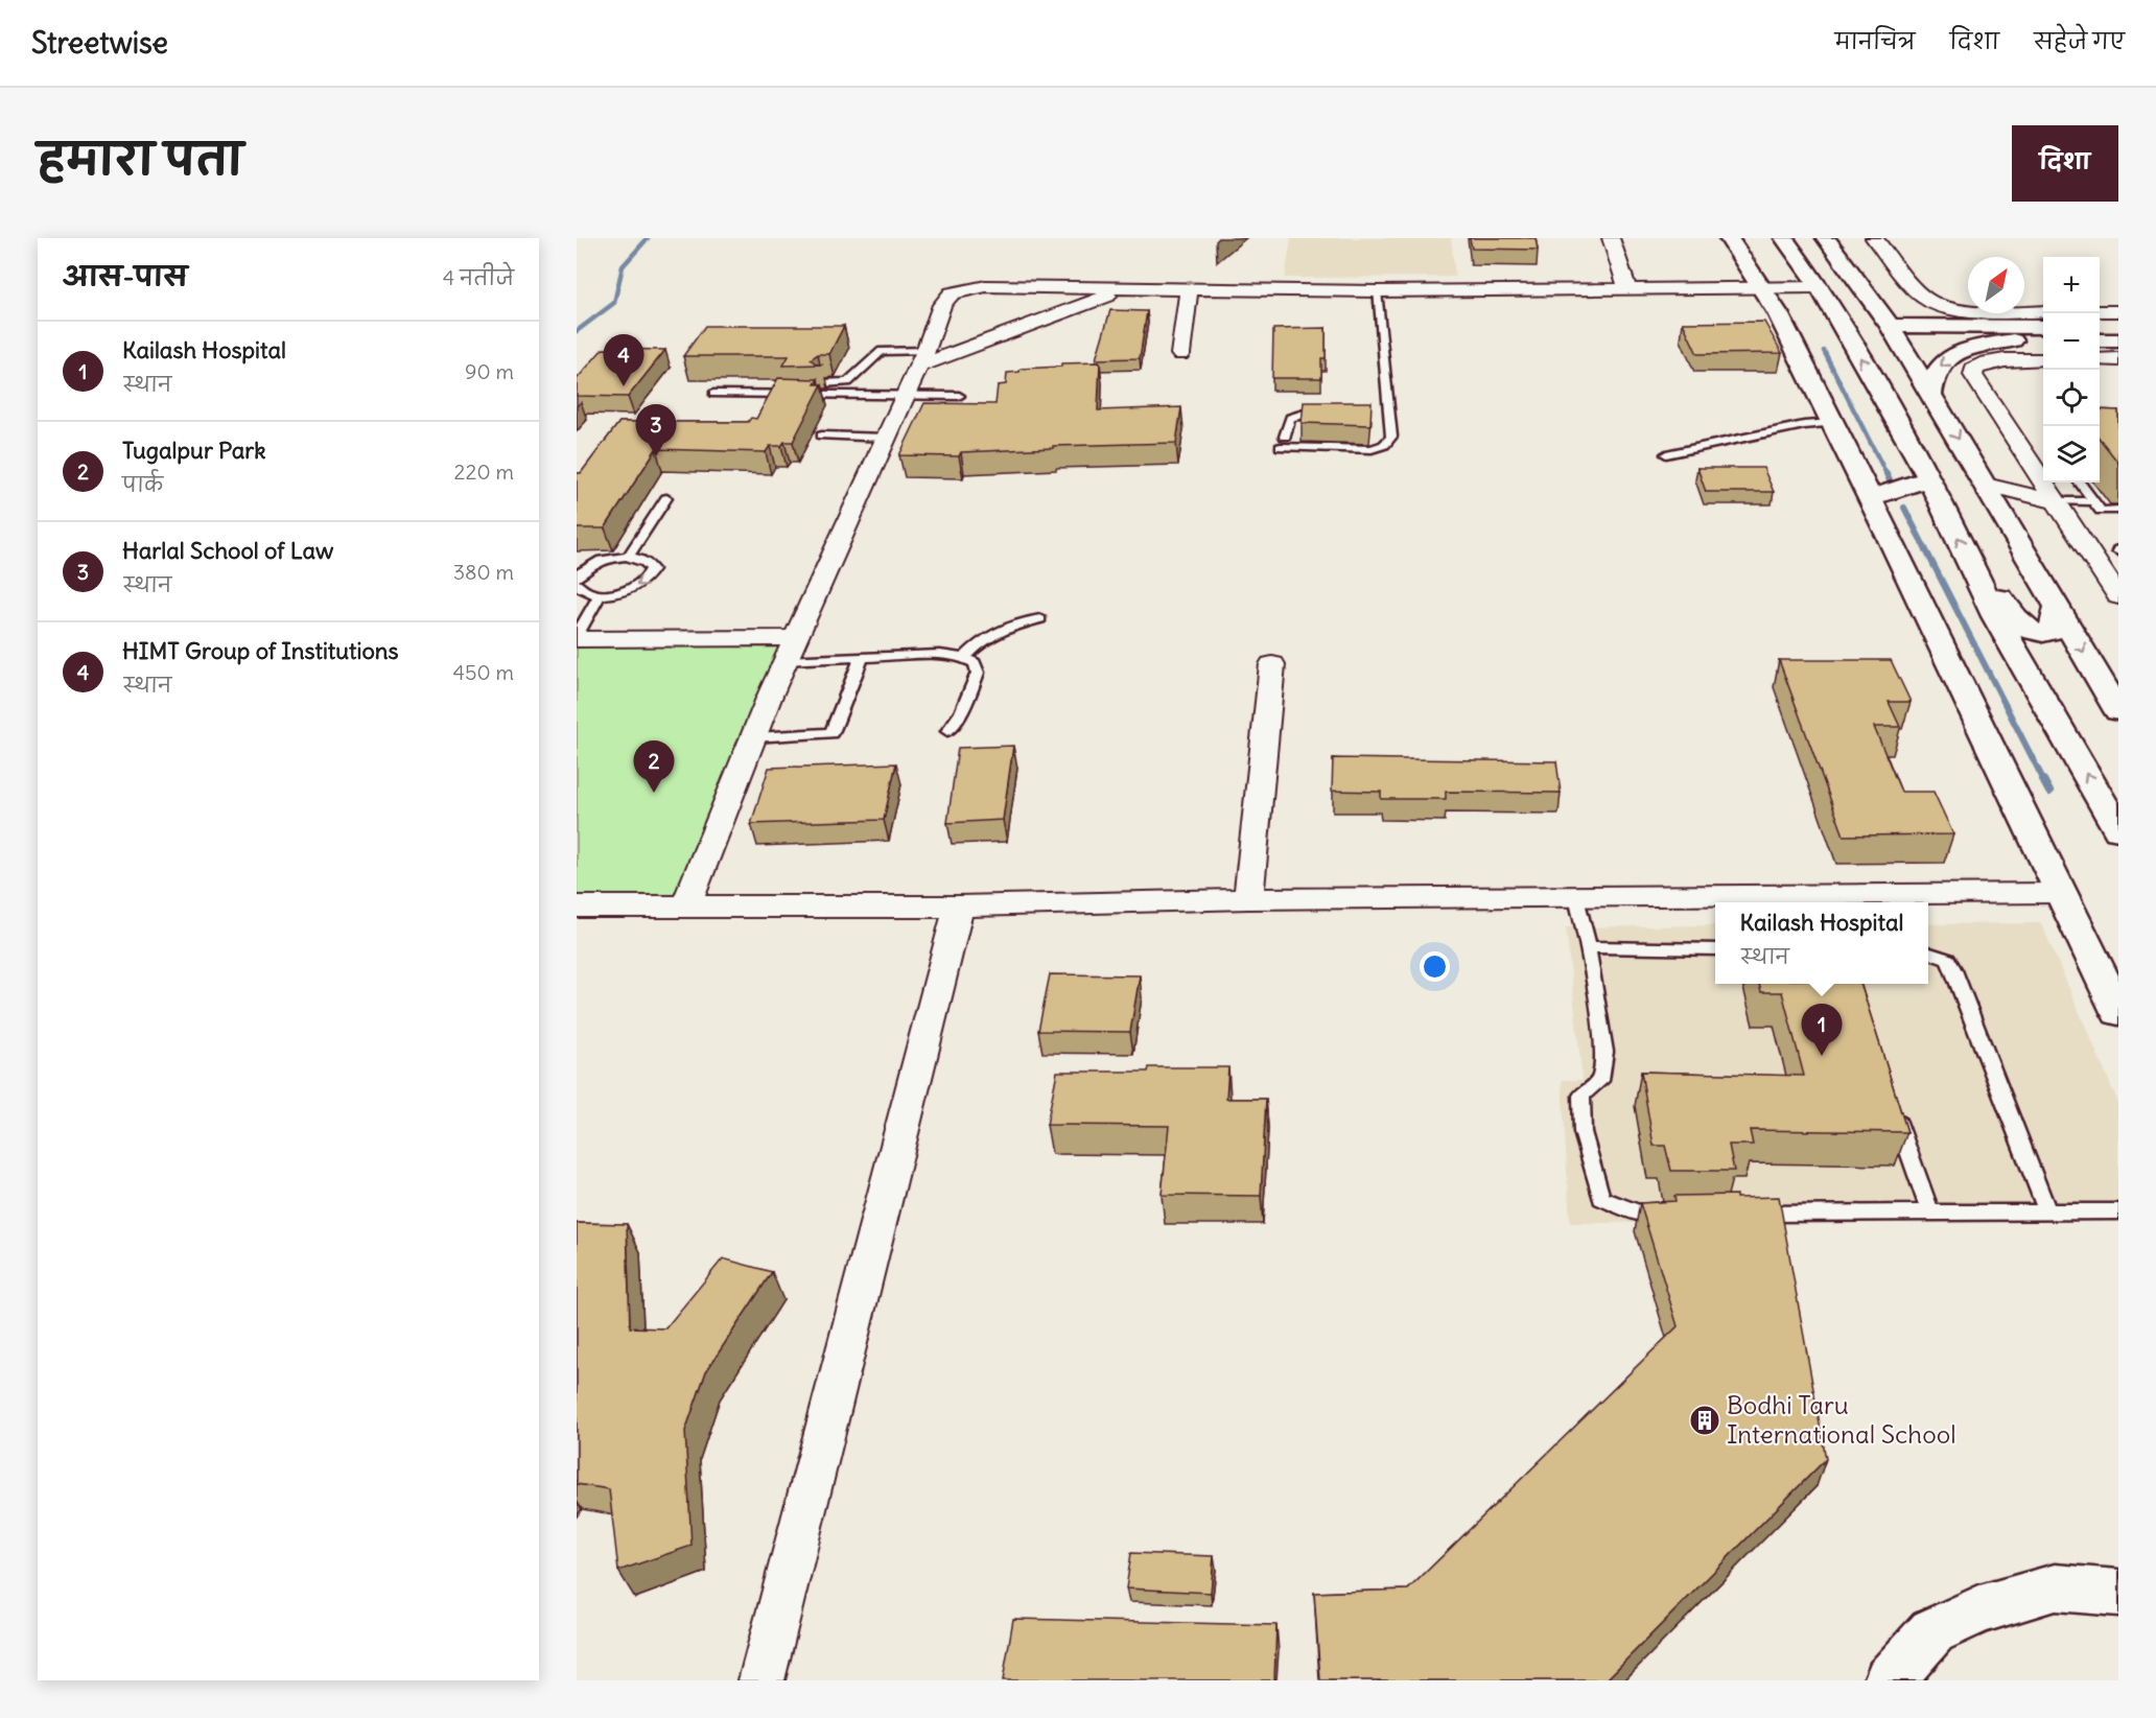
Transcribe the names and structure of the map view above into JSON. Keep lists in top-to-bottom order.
{
  "places": {
    "building": ["Bodhi Taru International School"]
  },
  "north": "top right",
  "page": {
    "header": "Streetwise",
    "nav": ["मानचित्र", "दिशा", "सहेजे गए"],
    "title": "हमारा पता",
    "buttons": "दिशा",
    "heading": ["आस-पास", "4 नतीजे"],
    "map_buttons": ["+", "−"],
    "list": [
      {
        "mark": "1",
        "name": "Kailash Hospital",
        "note": "स्थान",
        "value": "90 m"
      },
      {
        "mark": "2",
        "name": "Tugalpur Park",
        "note": "पार्क",
        "value": "220 m"
      },
      {
        "mark": "3",
        "name": "Harlal School of Law",
        "note": "स्थान",
        "value": "380 m"
      },
      {
        "mark": "4",
        "name": "HIMT Group of Institutions",
        "note": "स्थान",
        "value": "450 m"
      }
    ],
    "pins": [
      "4",
      "3",
      "2",
      "1"
    ],
    "popup": ["Kailash Hospital", "स्थान"]
  }
}
